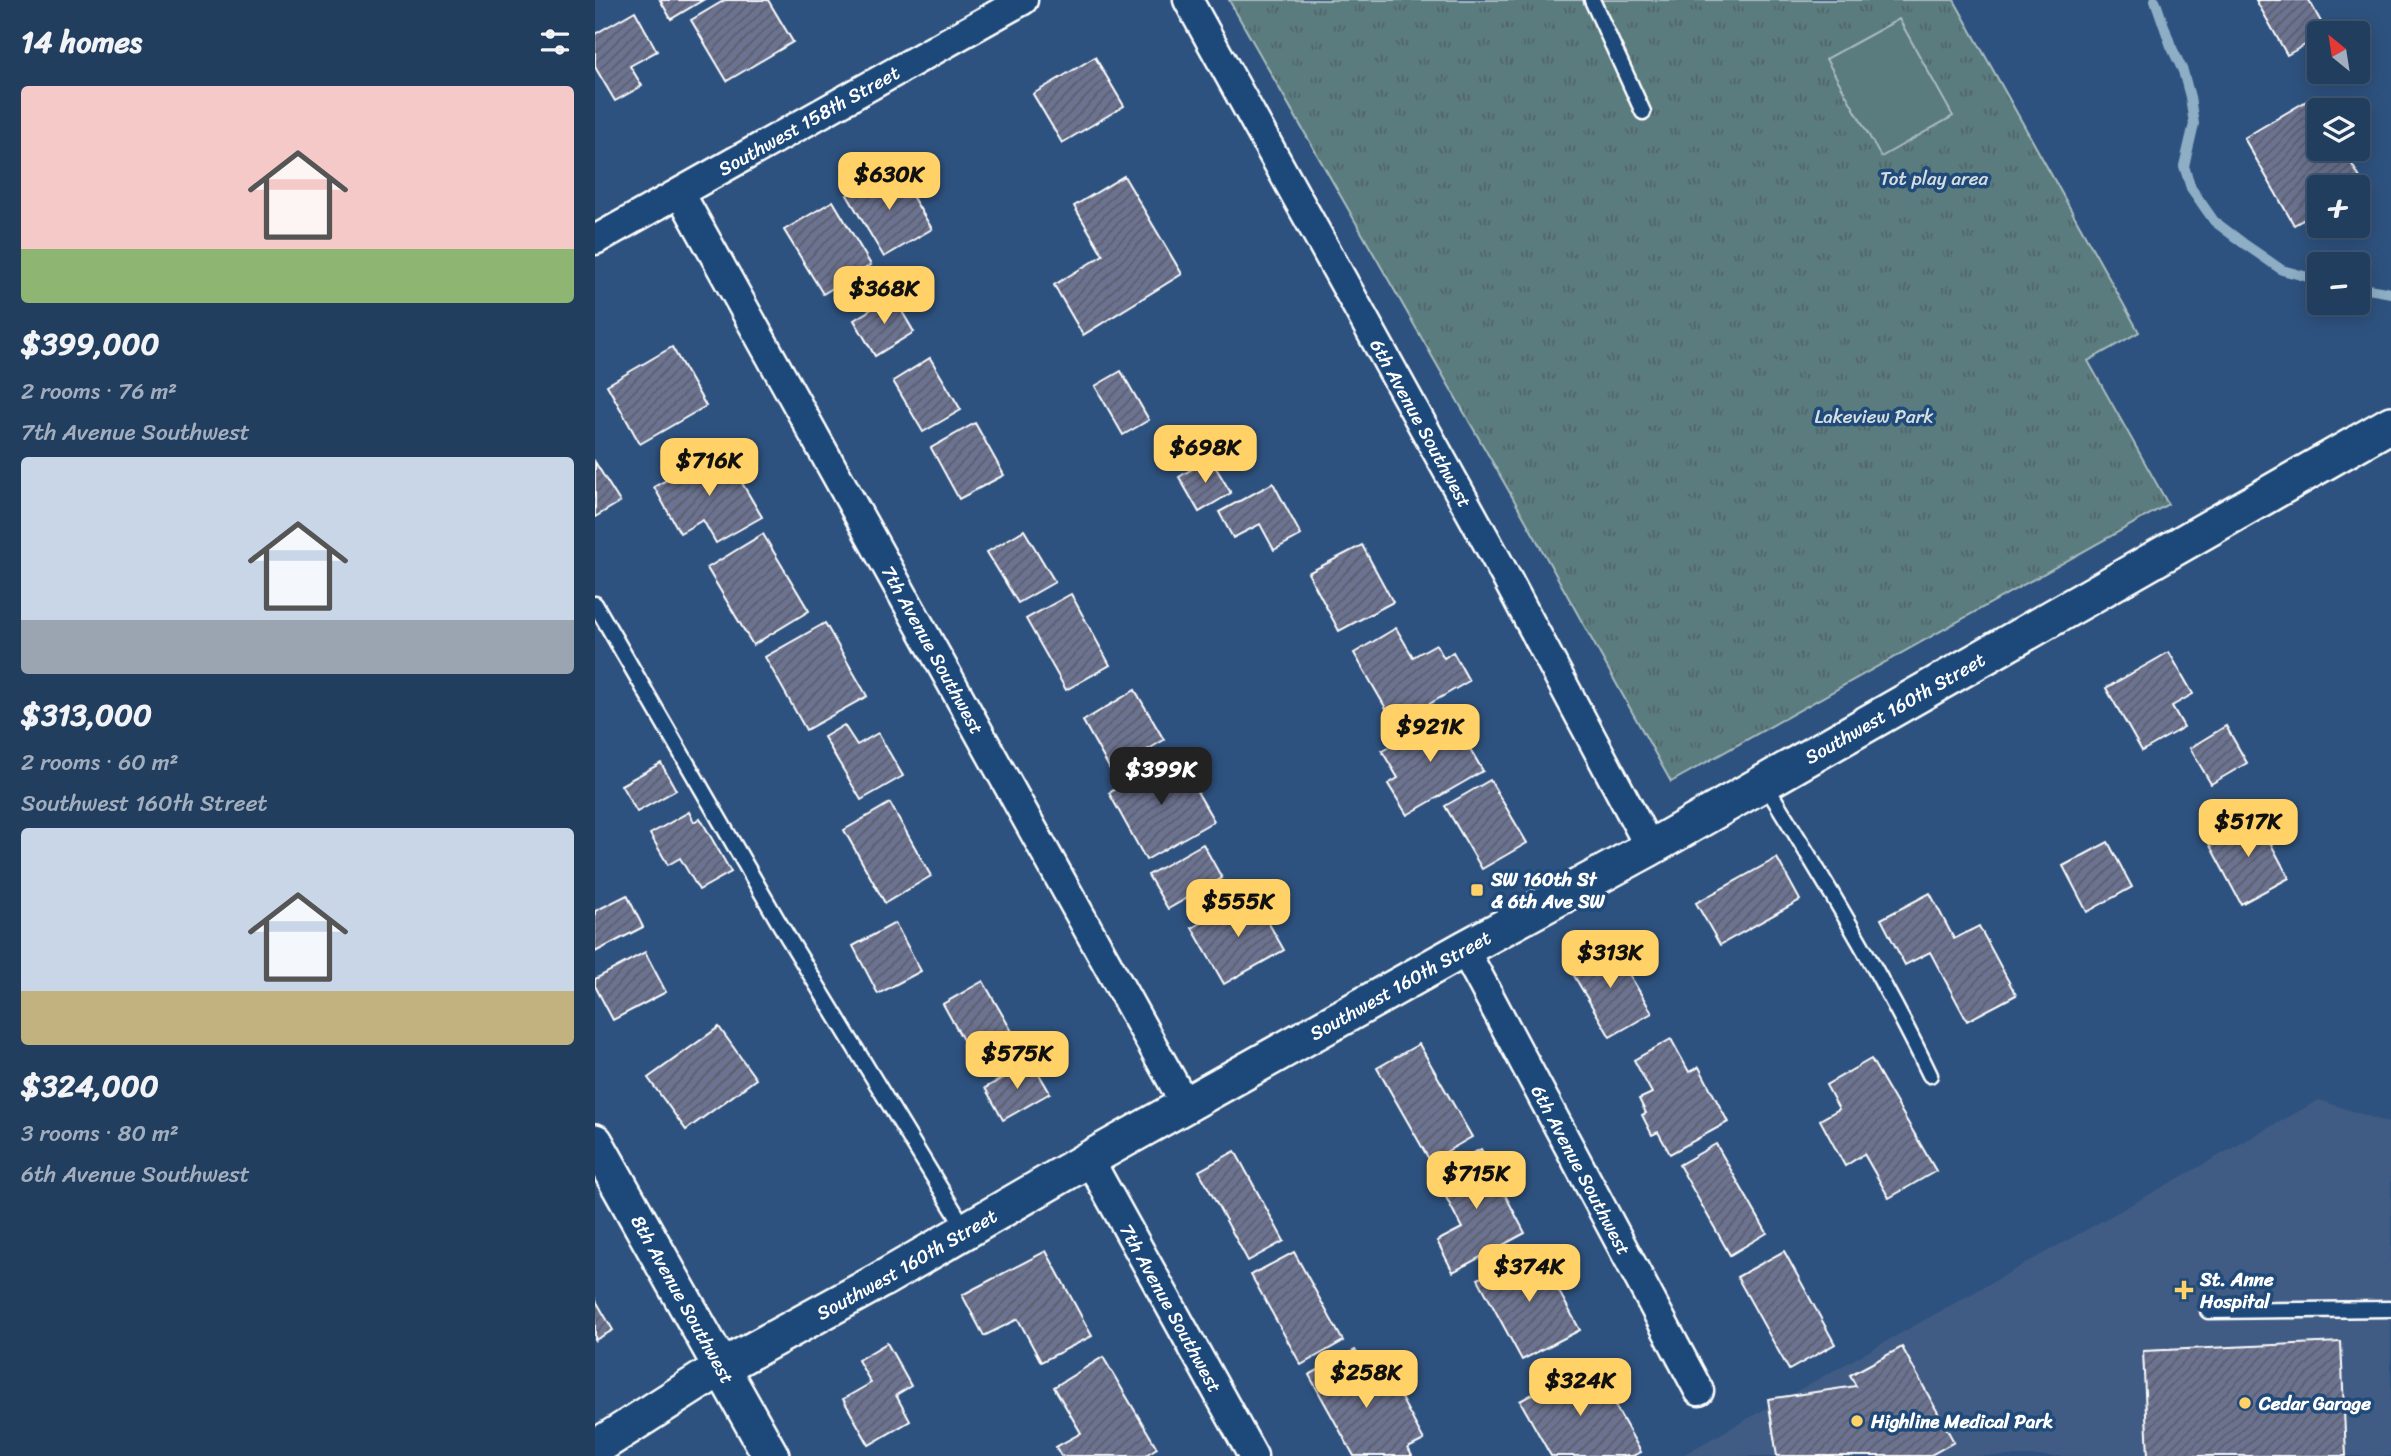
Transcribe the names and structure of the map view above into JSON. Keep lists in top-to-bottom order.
{
  "streets": {
    "street": [
      "Southwest 158th Street",
      "6th Avenue Southwest",
      "7th Avenue Southwest",
      "Southwest 160th Street",
      "8th Avenue Southwest"
    ]
  },
  "crossings": [
    ["Southwest 158th Street", "7th Avenue Southwest"],
    ["6th Avenue Southwest", "Southwest 160th Street"],
    ["7th Avenue Southwest", "Southwest 160th Street"],
    ["Southwest 160th Street", "8th Avenue Southwest"]
  ],
  "parks": ["Tot play area", "Lakeview Park"],
  "places": {
    "transit": ["SW 160th St & 6th Ave SW"],
    "health": ["St. Anne Hospital"],
    "other": ["Cedar Garage", "Highline Medical Park"]
  },
  "north": "top left",
  "page": {
    "heading": "14 homes",
    "map_buttons": ["+", "−"],
    "list": [
      {
        "name": "$399,000",
        "note": "2 rooms · 76 m² · 7th Avenue Southwest"
      },
      {
        "name": "$313,000",
        "note": "2 rooms · 60 m² · Southwest 160th Street"
      },
      {
        "name": "$324,000",
        "note": "3 rooms · 80 m² · 6th Avenue Southwest"
      }
    ],
    "price": [
      "$630K",
      "$368K",
      "$698K",
      "$716K",
      "$921K",
      "$399K",
      "$517K",
      "$555K",
      "$313K",
      "$575K",
      "$715K",
      "$374K",
      "$258K",
      "$324K"
    ]
  }
}
